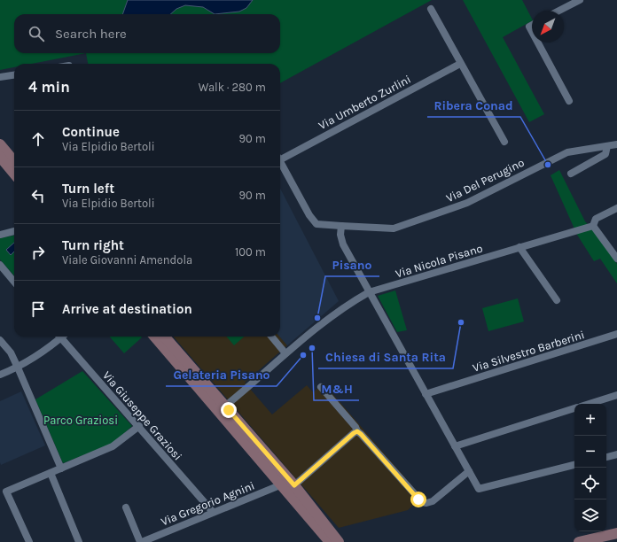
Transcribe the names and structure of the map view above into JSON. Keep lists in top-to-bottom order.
{
  "streets": {
    "street": [
      "Via Umberto Zurlini",
      "Via Del Perugino",
      "Via Nicola Pisano",
      "Via Silvestro Barberini",
      "Via Giuseppe Graziosi",
      "Via Gregorio Agnini"
    ]
  },
  "crossings": [
    ["Via Umberto Zurlini", "Via Del Perugino"],
    ["Via Giuseppe Graziosi", "Via Gregorio Agnini"]
  ],
  "parks": ["Parco Graziosi"],
  "places": [
    "Ribera Conad",
    "Pisano",
    "Chiesa di Santa Rita",
    "M&H",
    "Gelateria Pisano"
  ],
  "north": "bottom left",
  "page": {
    "search": "Search here",
    "heading": ["4 min", "Walk · 280 m"],
    "list": [
      ["Continue", "Via Elpidio Bertoli", "90 m"],
      ["Turn left", "Via Elpidio Bertoli", "90 m"],
      ["Turn right", "Viale Giovanni Amendola", "100 m"],
      "Arrive at destination"
    ],
    "map_buttons": ["+", "−"]
  }
}
